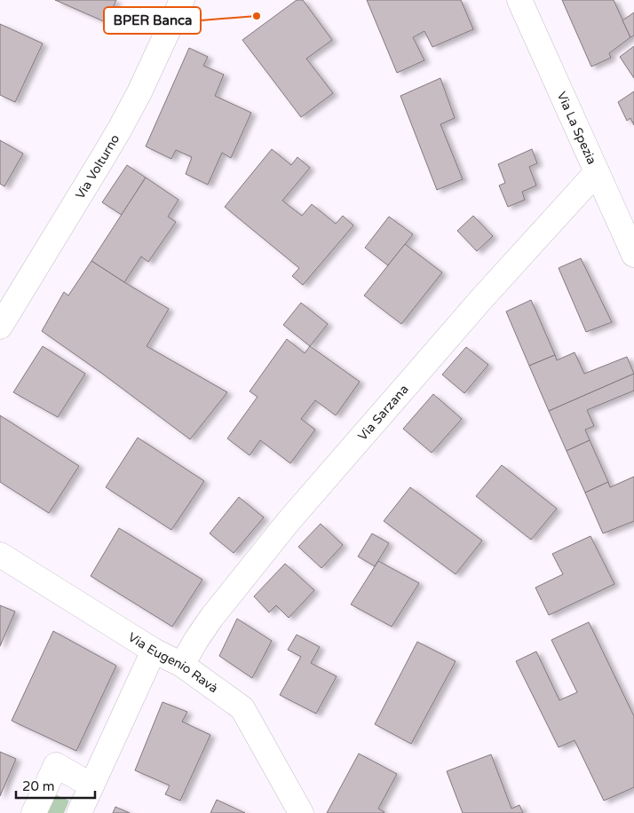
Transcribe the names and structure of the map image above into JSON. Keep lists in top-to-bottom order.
{
  "streets": {
    "street": [
      "Via La Spezia",
      "Via Volturno",
      "Via Sarzana",
      "Via Eugenio Ravà"
    ]
  },
  "crossings": [
    ["Via La Spezia", "Via Sarzana"],
    ["Via Sarzana", "Via Eugenio Ravà"]
  ],
  "places": ["BPER Banca"],
  "scale_bar": "20 m"
}
